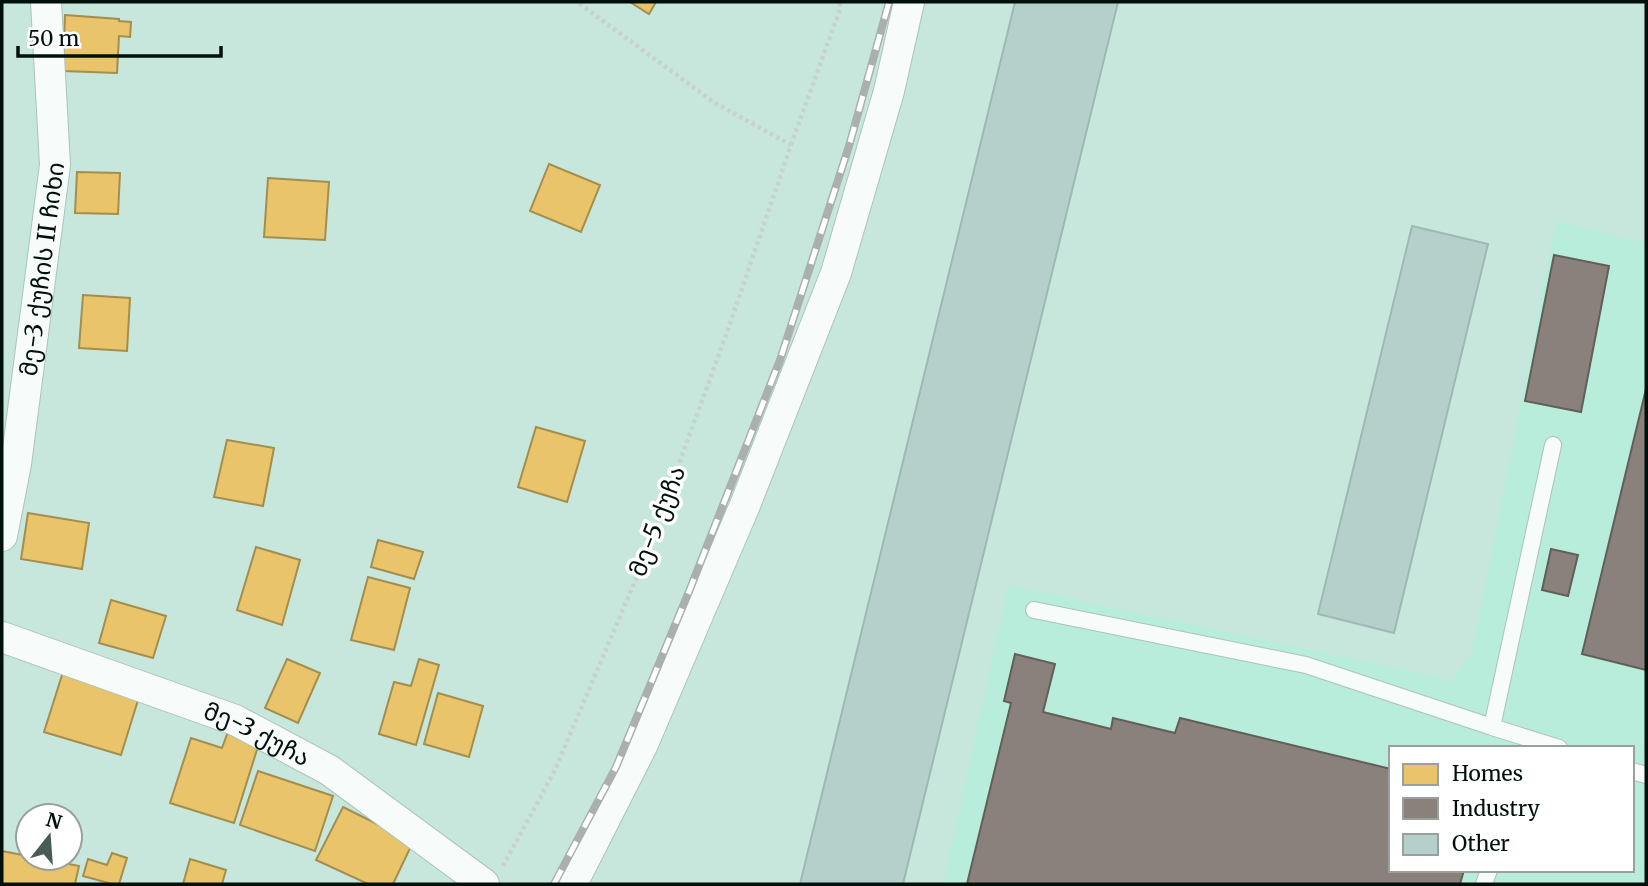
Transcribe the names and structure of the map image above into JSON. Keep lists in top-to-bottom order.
{
  "streets": {
    "street": ["მე-3 ქუჩის II ჩიხი", "მე-3 ქუჩა"],
    "path": ["მე-5 ქუჩა"]
  },
  "crossings": [
    ["მე-5 ქუჩა", "მე-3 ქუჩა"]
  ],
  "legend": ["Homes", "Industry", "Other"],
  "scale_bar": "50 m",
  "north": "top"
}
